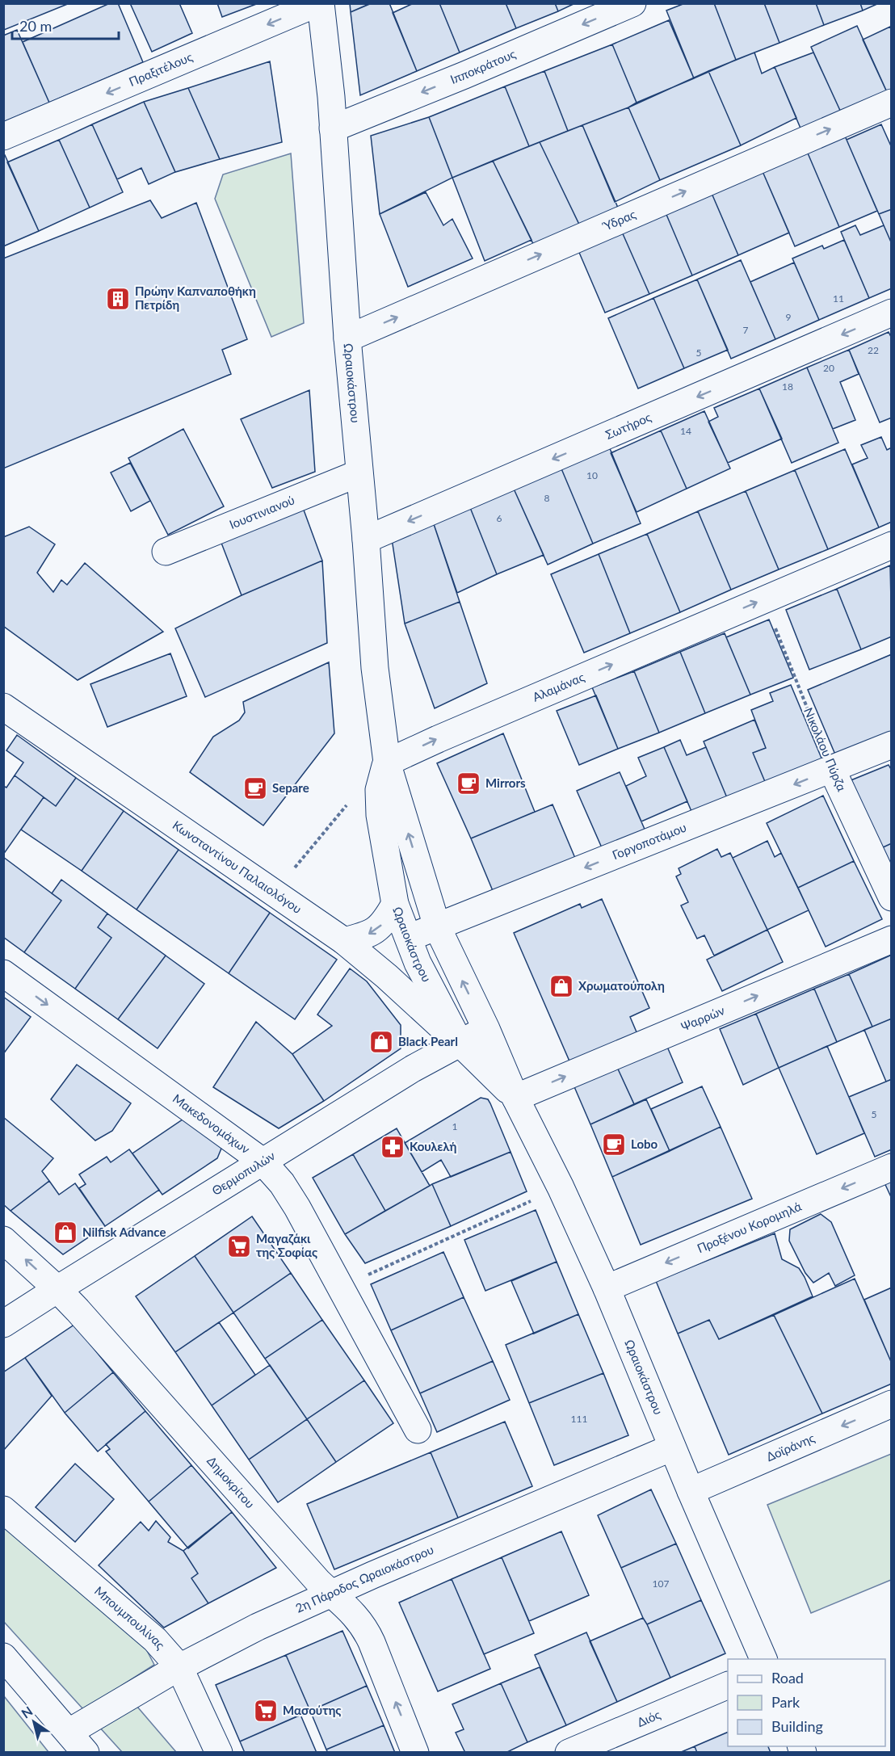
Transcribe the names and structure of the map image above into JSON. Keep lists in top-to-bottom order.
{
  "streets": {
    "street": [
      "Ιπποκράτους",
      "Πραξιτέλους",
      "Ύδρας",
      "Ωραιοκάστρου",
      "Σωτήρος",
      "Ιουστινιανού",
      "Αλαμάνας",
      "Νικολάου Πύρζα",
      "Γοργοποτάμου",
      "Κωνσταντίνου Παλαιολόγου",
      "Ψαρρών",
      "Μακεδονομάχων",
      "Θερμοπυλών",
      "Προξένου Κορομηλά",
      "Δοϊράνης",
      "Δημοκρίτου",
      "2η Πάροδος Ωραιοκάστρου",
      "Μπουμπουλίνας",
      "Διός"
    ]
  },
  "crossings": [
    ["Ιπποκράτους", "Ωραιοκάστρου"],
    ["Πραξιτέλους", "Ωραιοκάστρου"],
    ["Ύδρας", "Ωραιοκάστρου"],
    ["Ωραιοκάστρου", "Σωτήρος"],
    ["Ωραιοκάστρου", "Ιουστινιανού"],
    ["Ωραιοκάστρου", "Αλαμάνας"],
    ["Ωραιοκάστρου", "Γοργοποτάμου"],
    ["Ωραιοκάστρου", "Κωνσταντίνου Παλαιολόγου"],
    ["Ωραιοκάστρου", "Ψαρρών"],
    ["Ωραιοκάστρου", "Θερμοπυλών"],
    ["Ωραιοκάστρου", "Προξένου Κορομηλά"],
    ["Ωραιοκάστρου", "Δοϊράνης"],
    ["Ωραιοκάστρου", "2η Πάροδος Ωραιοκάστρου"],
    ["Αλαμάνας", "Νικολάου Πύρζα"],
    ["Νικολάου Πύρζα", "Γοργοποτάμου"],
    ["Κωνσταντίνου Παλαιολόγου", "Θερμοπυλών"],
    ["Μακεδονομάχων", "Θερμοπυλών"],
    ["Θερμοπυλών", "Δημοκρίτου"],
    ["Δημοκρίτου", "2η Πάροδος Ωραιοκάστρου"],
    ["2η Πάροδος Ωραιοκάστρου", "Μπουμπουλίνας"]
  ],
  "one_way": [
    "Ιπποκράτους",
    "Πραξιτέλους",
    "Ύδρας",
    "Σωτήρος",
    "Αλαμάνας",
    "Γοργοποτάμου",
    "Ψαρρών",
    "Μακεδονομάχων",
    "Προξένου Κορομηλά",
    "Δοϊράνης",
    "Δημοκρίτου"
  ],
  "places": {
    "building": ["Πρώην Καπναποθήκη Πετρίδη"],
    "cafe": ["Mirrors", "Separe", "Lobo"],
    "shop": ["Χρωματούπολη", "Black Pearl", "Nilfisk Advance"],
    "pharmacy": ["Κουλελή"],
    "supermarket": ["Μαγαζάκι της Σοφίας", "Μασούτης"]
  },
  "house_numbers": [
    "11",
    "9",
    "7",
    "22",
    "5",
    "20",
    "18",
    "14",
    "10",
    "8",
    "6",
    "5",
    "1",
    "111",
    "107"
  ],
  "legend": ["Road", "Park", "Building"],
  "scale_bar": "20 m",
  "north": "top left"
}
